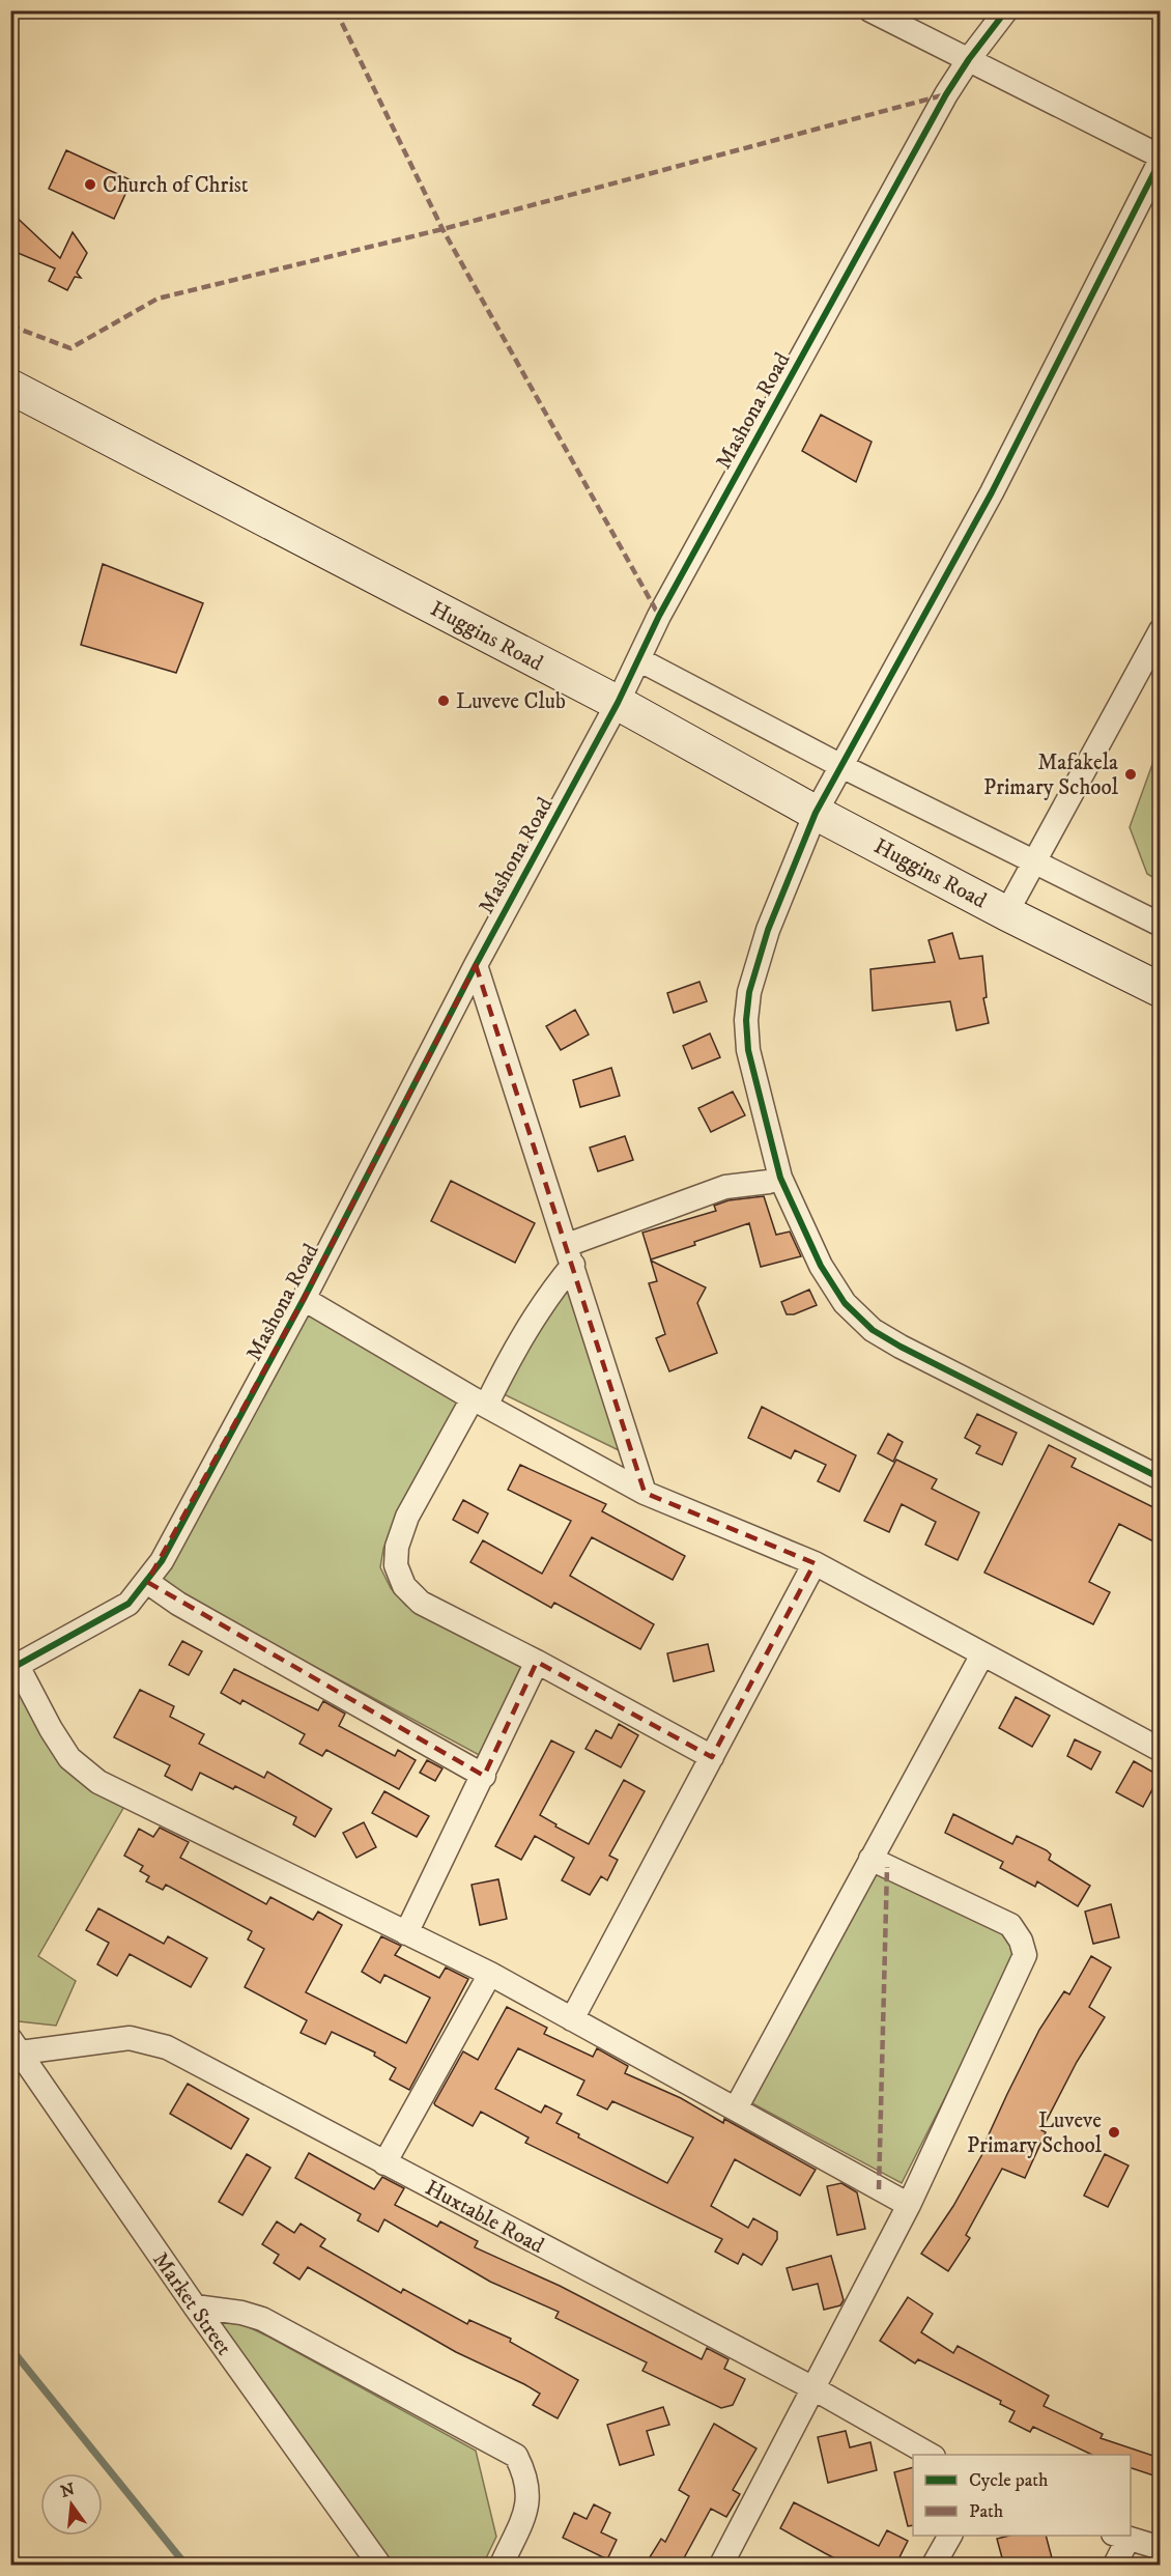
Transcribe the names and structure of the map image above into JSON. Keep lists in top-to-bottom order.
{
  "streets": {
    "street": [
      "Mashona Road",
      "Huggins Road",
      "Huxtable Road",
      "Market Street"
    ]
  },
  "crossings": [
    ["Mashona Road", "Huggins Road"],
    ["Huxtable Road", "Market Street"]
  ],
  "places": [
    "Church of Christ",
    "Luveve Club",
    "Mafakela Primary School",
    "Luveve Primary School"
  ],
  "legend": ["Cycle path", "Path"],
  "north": "top"
}
